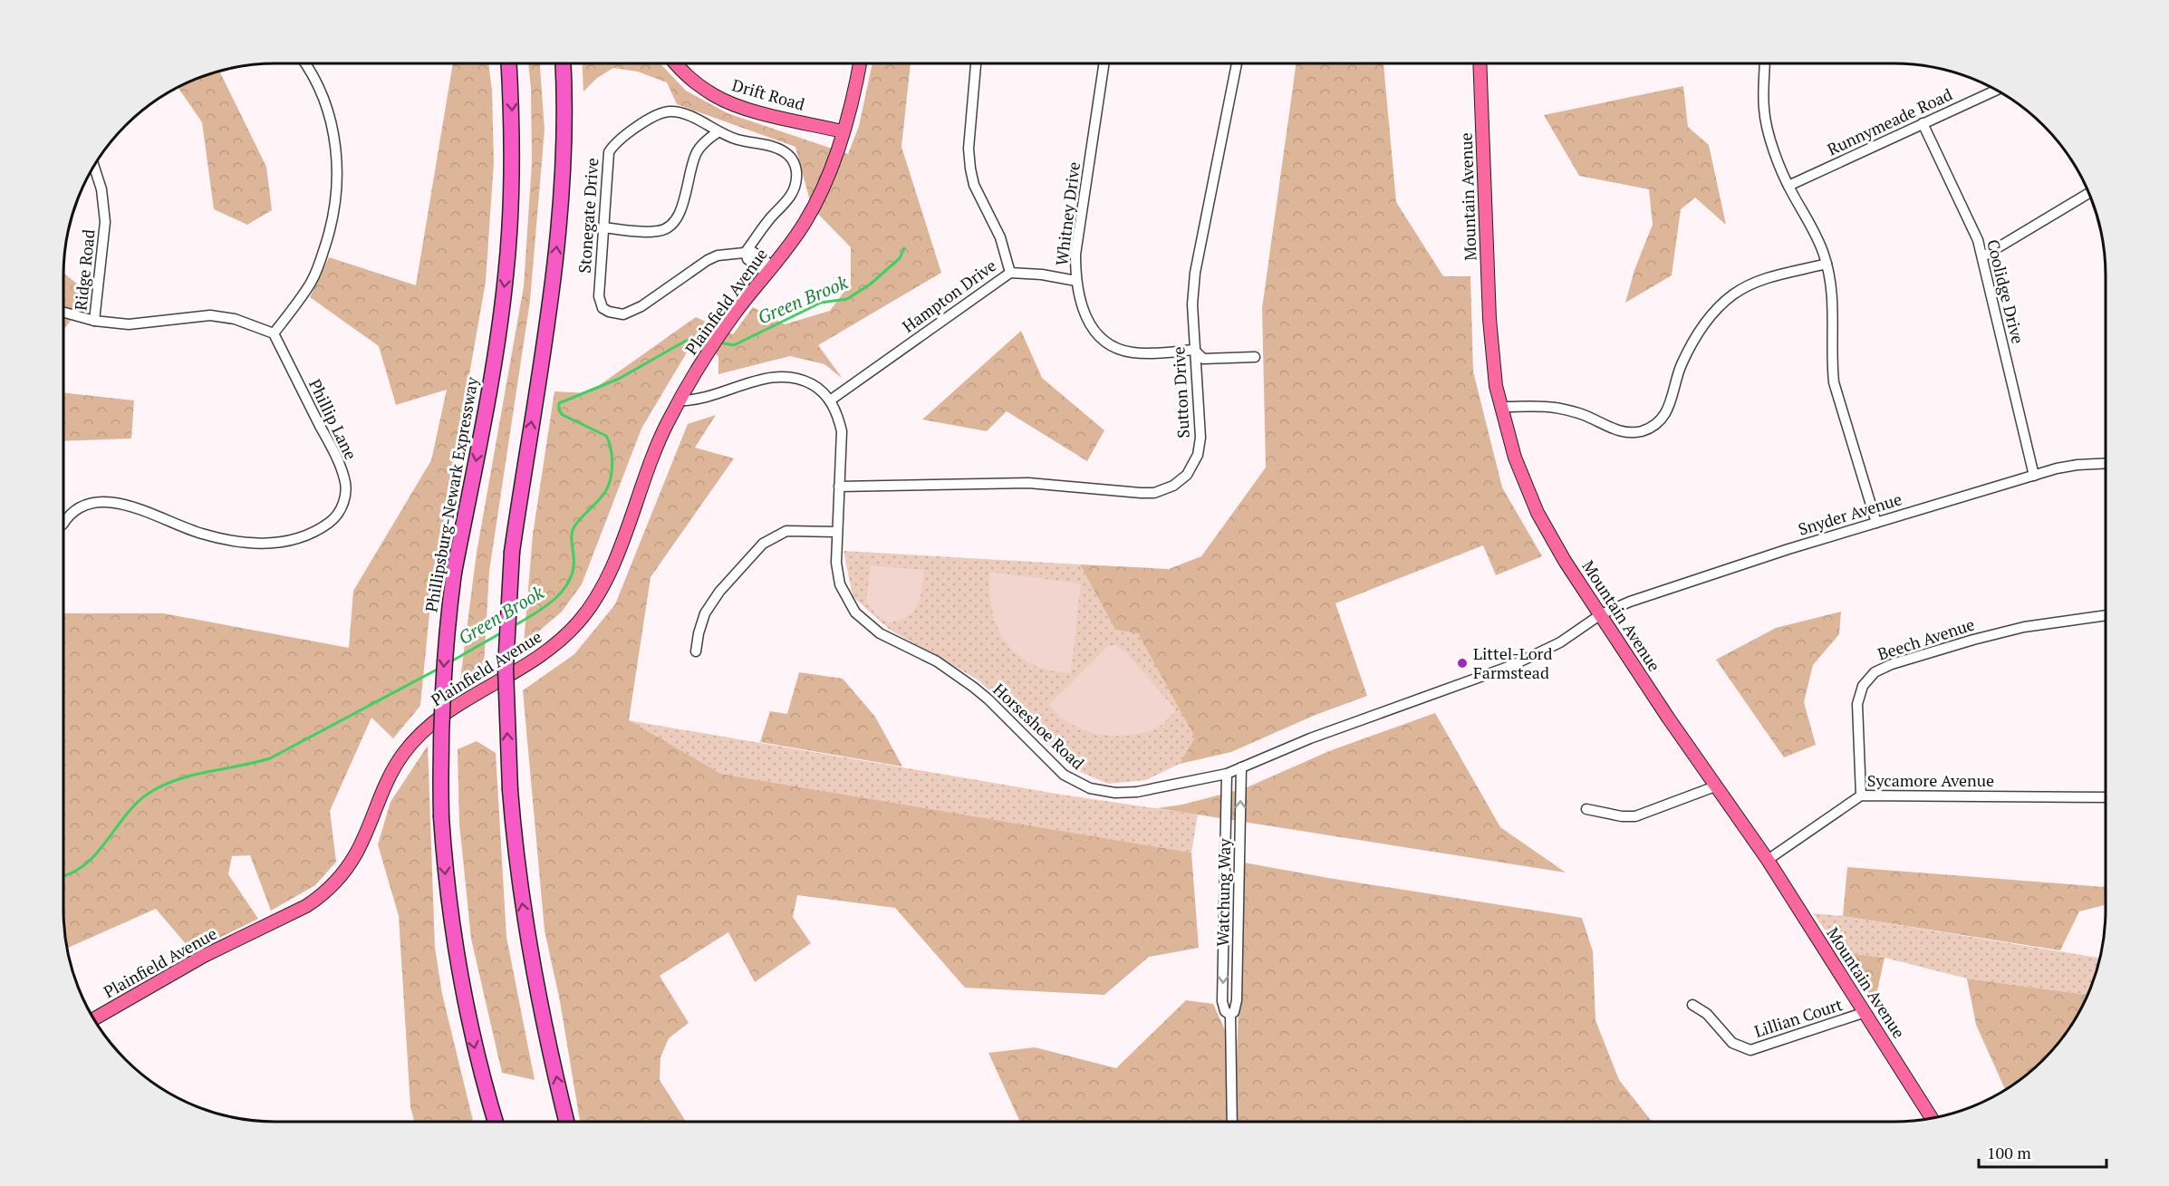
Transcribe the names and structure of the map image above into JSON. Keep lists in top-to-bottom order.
{
  "streets": {
    "highway": ["Phillipsburg-Newark Expressway"],
    "main road": ["Drift Road", "Mountain Avenue", "Plainfield Avenue"],
    "street": [
      "Runnymeade Road",
      "Whitney Drive",
      "Stonegate Drive",
      "Ridge Road",
      "Coolidge Drive",
      "Hampton Drive",
      "Sutton Drive",
      "Phillip Lane",
      "Snyder Avenue",
      "Beech Avenue",
      "Horseshoe Road",
      "Sycamore Avenue",
      "Watchung Way",
      "Lillian Court"
    ]
  },
  "crossings": [
    ["Drift Road", "Plainfield Avenue"],
    ["Runnymeade Road", "Coolidge Drive"],
    ["Mountain Avenue", "Snyder Avenue"],
    ["Mountain Avenue", "Horseshoe Road"],
    ["Mountain Avenue", "Sycamore Avenue"],
    ["Mountain Avenue", "Lillian Court"],
    ["Whitney Drive", "Sutton Drive"],
    ["Coolidge Drive", "Snyder Avenue"],
    ["Hampton Drive", "Horseshoe Road"],
    ["Sutton Drive", "Horseshoe Road"],
    ["Snyder Avenue", "Horseshoe Road"],
    ["Beech Avenue", "Sycamore Avenue"],
    ["Horseshoe Road", "Watchung Way"]
  ],
  "water": ["Green Brook"],
  "places": ["Littel-Lord Farmstead"],
  "scale_bar": "100 m"
}
